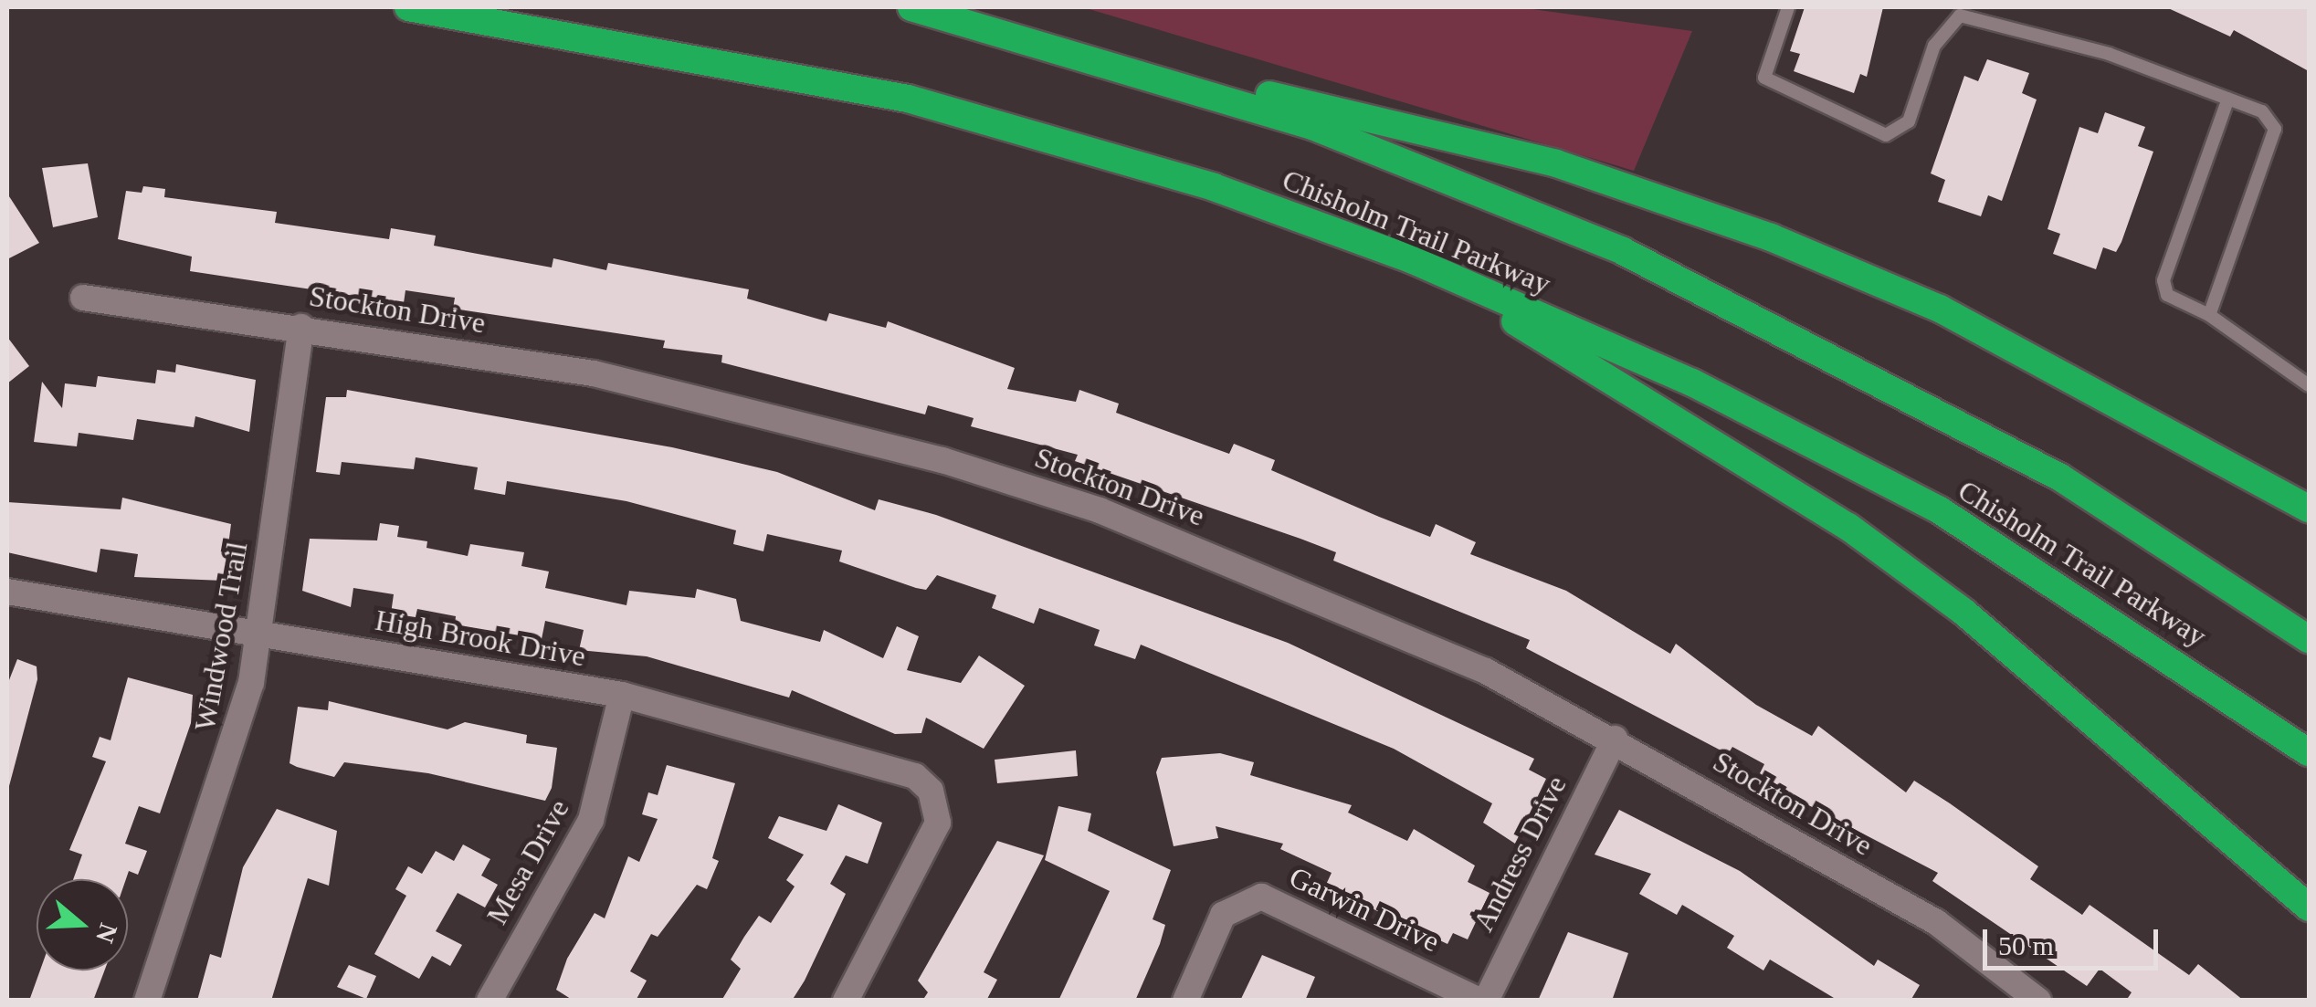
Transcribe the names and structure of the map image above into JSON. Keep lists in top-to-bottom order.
{
  "streets": {
    "highway": ["Chisholm Trail Parkway"],
    "street": [
      "Stockton Drive",
      "Windwood Trail",
      "High Brook Drive",
      "Andress Drive",
      "Mesa Drive",
      "Garwin Drive"
    ]
  },
  "crossings": [
    ["Stockton Drive", "Windwood Trail"],
    ["Stockton Drive", "Andress Drive"],
    ["Windwood Trail", "High Brook Drive"],
    ["High Brook Drive", "Mesa Drive"],
    ["Andress Drive", "Garwin Drive"]
  ],
  "scale_bar": "50 m",
  "north": "right"
}
